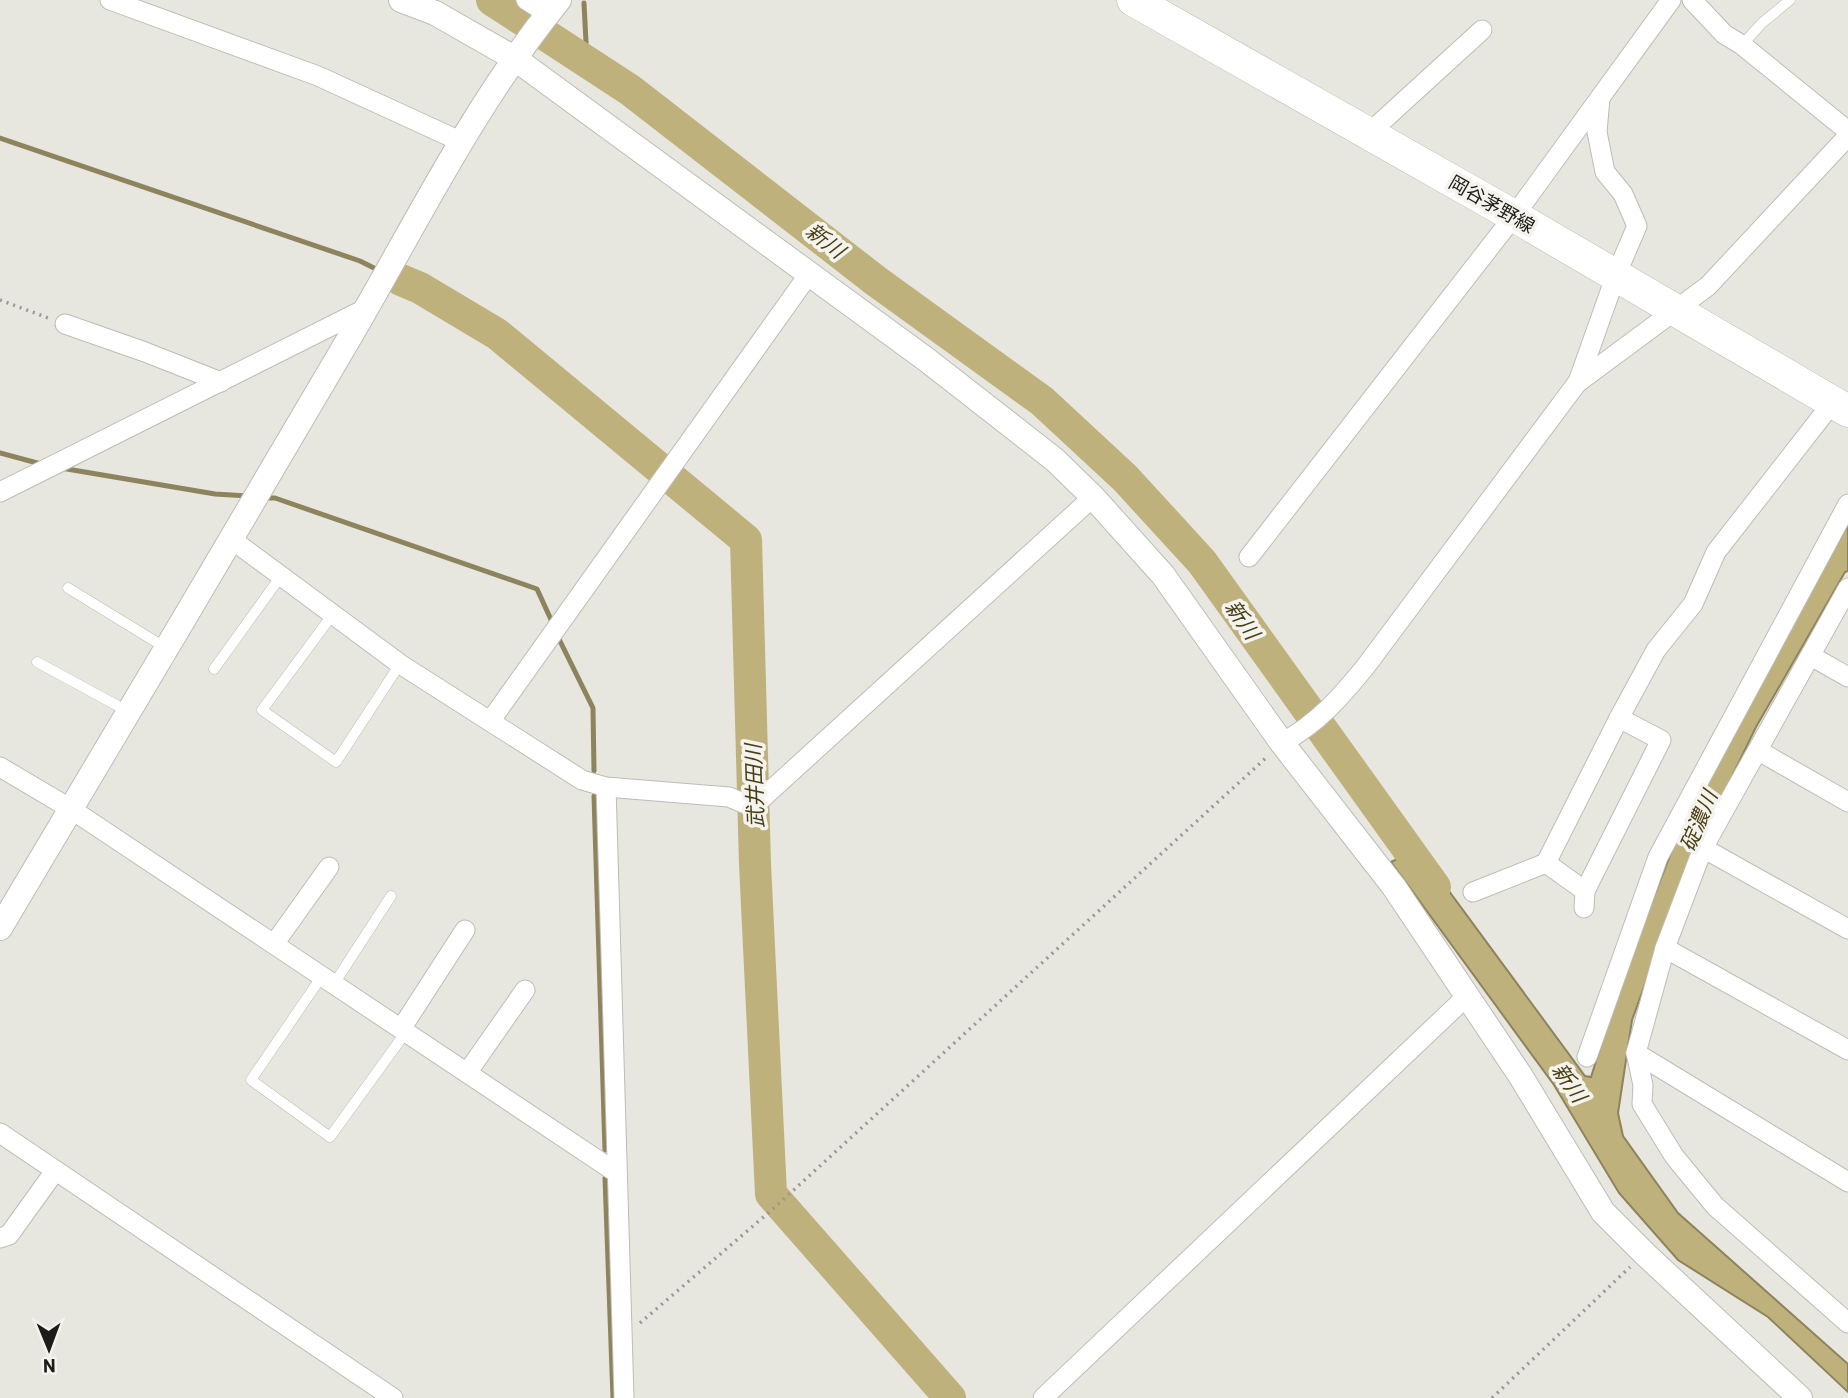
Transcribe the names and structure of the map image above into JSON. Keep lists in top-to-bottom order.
{
  "streets": {
    "main road": ["岡谷茅野線"]
  },
  "water": ["新川", "武井田川", "碇濃川"],
  "north": "bottom"
}
